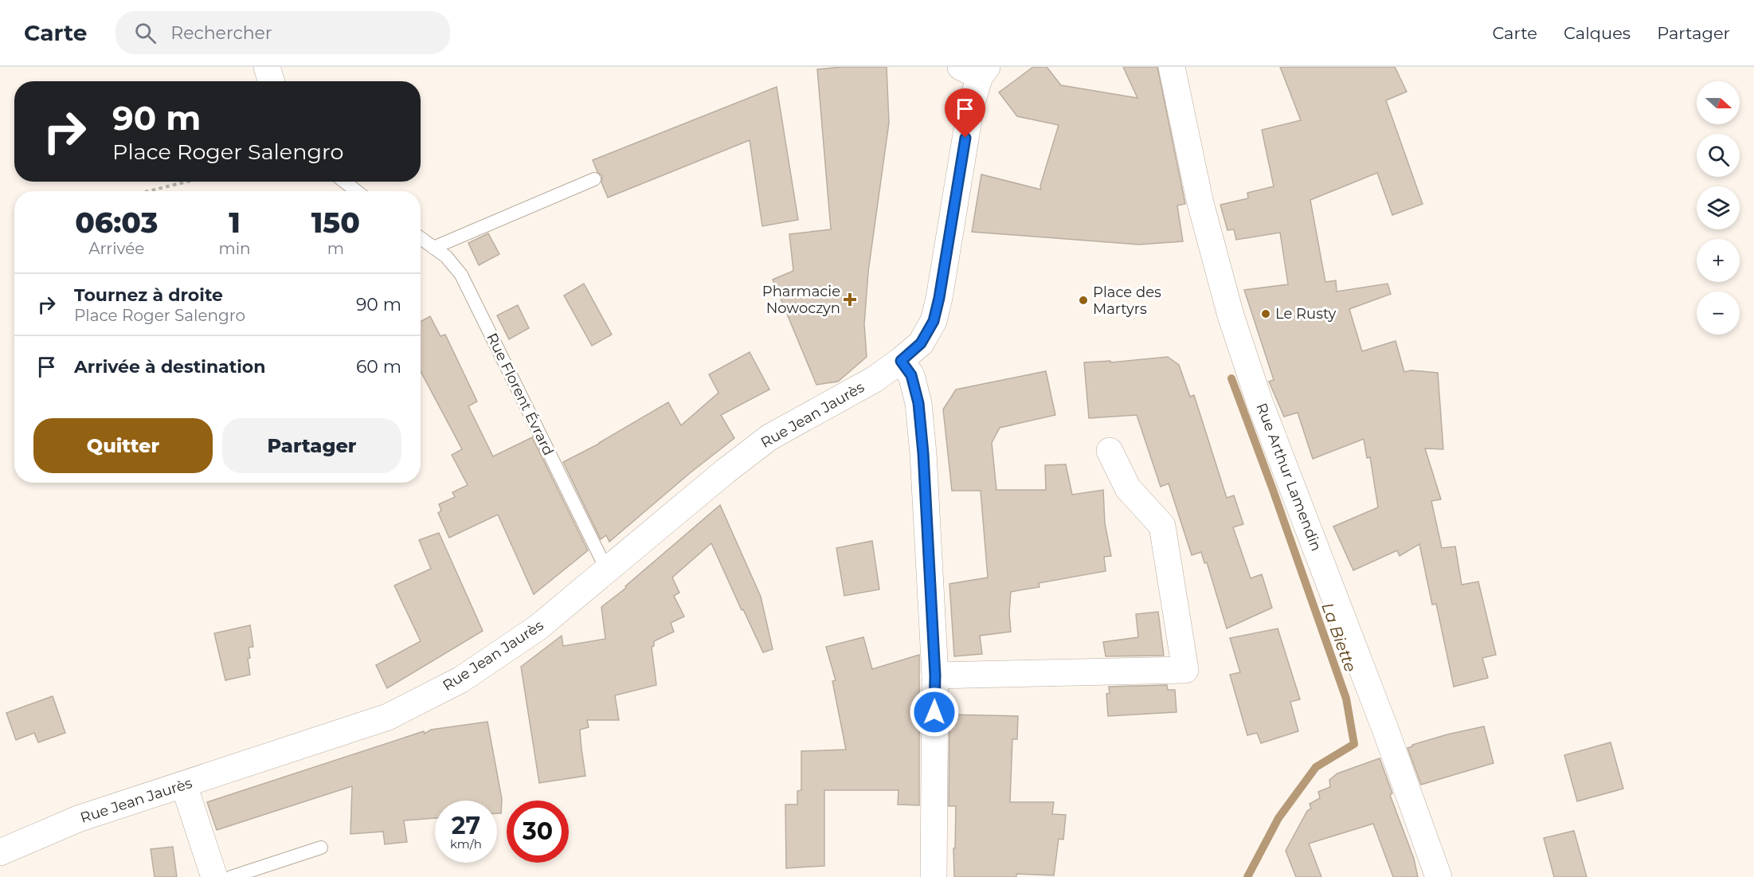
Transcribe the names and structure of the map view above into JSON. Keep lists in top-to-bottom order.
{
  "streets": {
    "street": ["Rue Jean Jaurès", "Rue Arthur Lamendin"],
    "lane": ["Rue Florent Évrard"]
  },
  "crossings": [
    ["Rue Florent Évrard", "Rue Jean Jaurès"]
  ],
  "water": ["La Biette"],
  "places": {
    "health": ["Pharmacie Nowoczyn"],
    "other": ["Place des Martyrs", "Le Rusty"]
  },
  "north": "right",
  "page": {
    "header": "Carte",
    "search": "Rechercher",
    "nav": ["Carte", "Calques", "Partager"],
    "map_buttons": ["+", "−"],
    "turn": ["90 m", "Place Roger Salengro"],
    "eta": [
      "06:03",
      "Arrivée",
      "1",
      "min",
      "150",
      "m"
    ],
    "list": [
      {
        "name": "Tournez à droite",
        "note": "Place Roger Salengro",
        "value": "90 m"
      },
      {
        "name": "Arrivée à destination",
        "value": "60 m"
      }
    ],
    "buttons": ["Quitter", "Partager"],
    "speed": "27 km/h",
    "limit": "30"
  }
}
